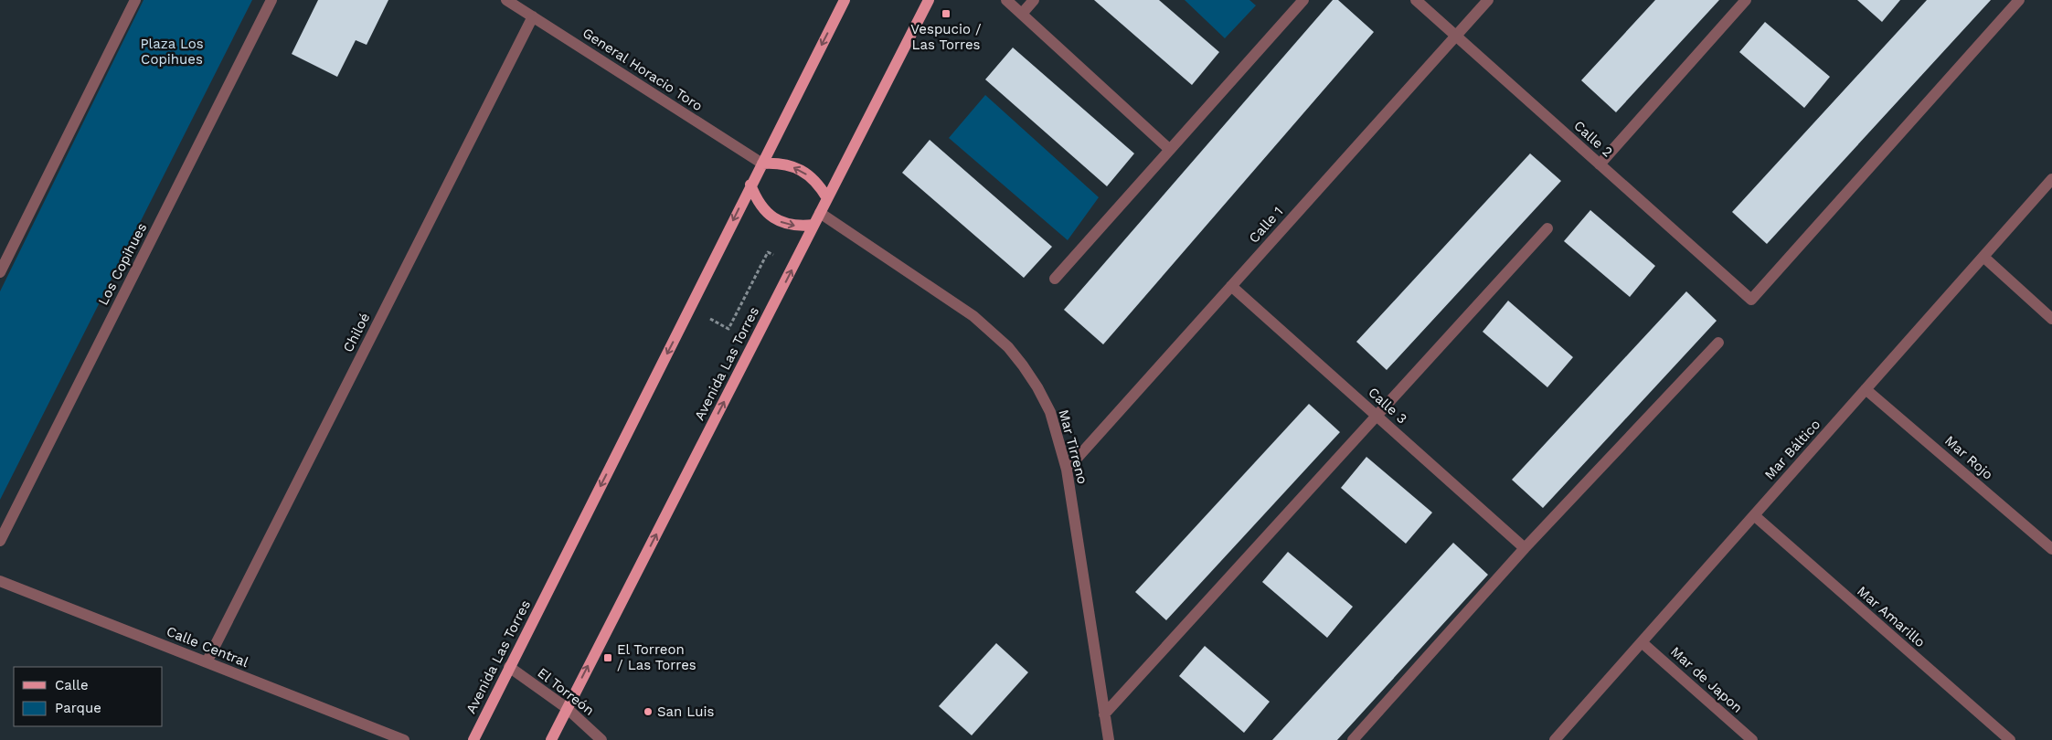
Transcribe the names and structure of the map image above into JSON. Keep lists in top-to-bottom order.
{
  "streets": {
    "main road": ["Avenida Las Torres"],
    "street": [
      "General Horacio Toro",
      "Calle 2",
      "Calle 1",
      "Los Copihues",
      "Chiloé",
      "Calle 3",
      "Mar Tirreno",
      "Mar Báltico",
      "Mar Rojo",
      "Mar Amarillo",
      "Calle Central",
      "Mar de Japon",
      "El Torreón"
    ]
  },
  "crossings": [
    ["General Horacio Toro", "Chiloé"],
    ["General Horacio Toro", "Avenida Las Torres"],
    ["General Horacio Toro", "Mar Tirreno"],
    ["Calle 2", "Calle 1"],
    ["Calle 1", "Calle 3"],
    ["Calle 1", "Mar Tirreno"],
    ["Chiloé", "Calle Central"],
    ["Avenida Las Torres", "Mar Tirreno"],
    ["Avenida Las Torres", "El Torreón"],
    ["Mar Báltico", "Mar Rojo"],
    ["Mar Báltico", "Mar Amarillo"],
    ["Mar Báltico", "Mar de Japon"]
  ],
  "parks": ["Plaza Los Copihues"],
  "places": {
    "transit": ["Vespucio / Las Torres", "El Torreon / Las Torres"],
    "other": ["San Luis"]
  },
  "legend": ["Calle", "Parque"]
}
